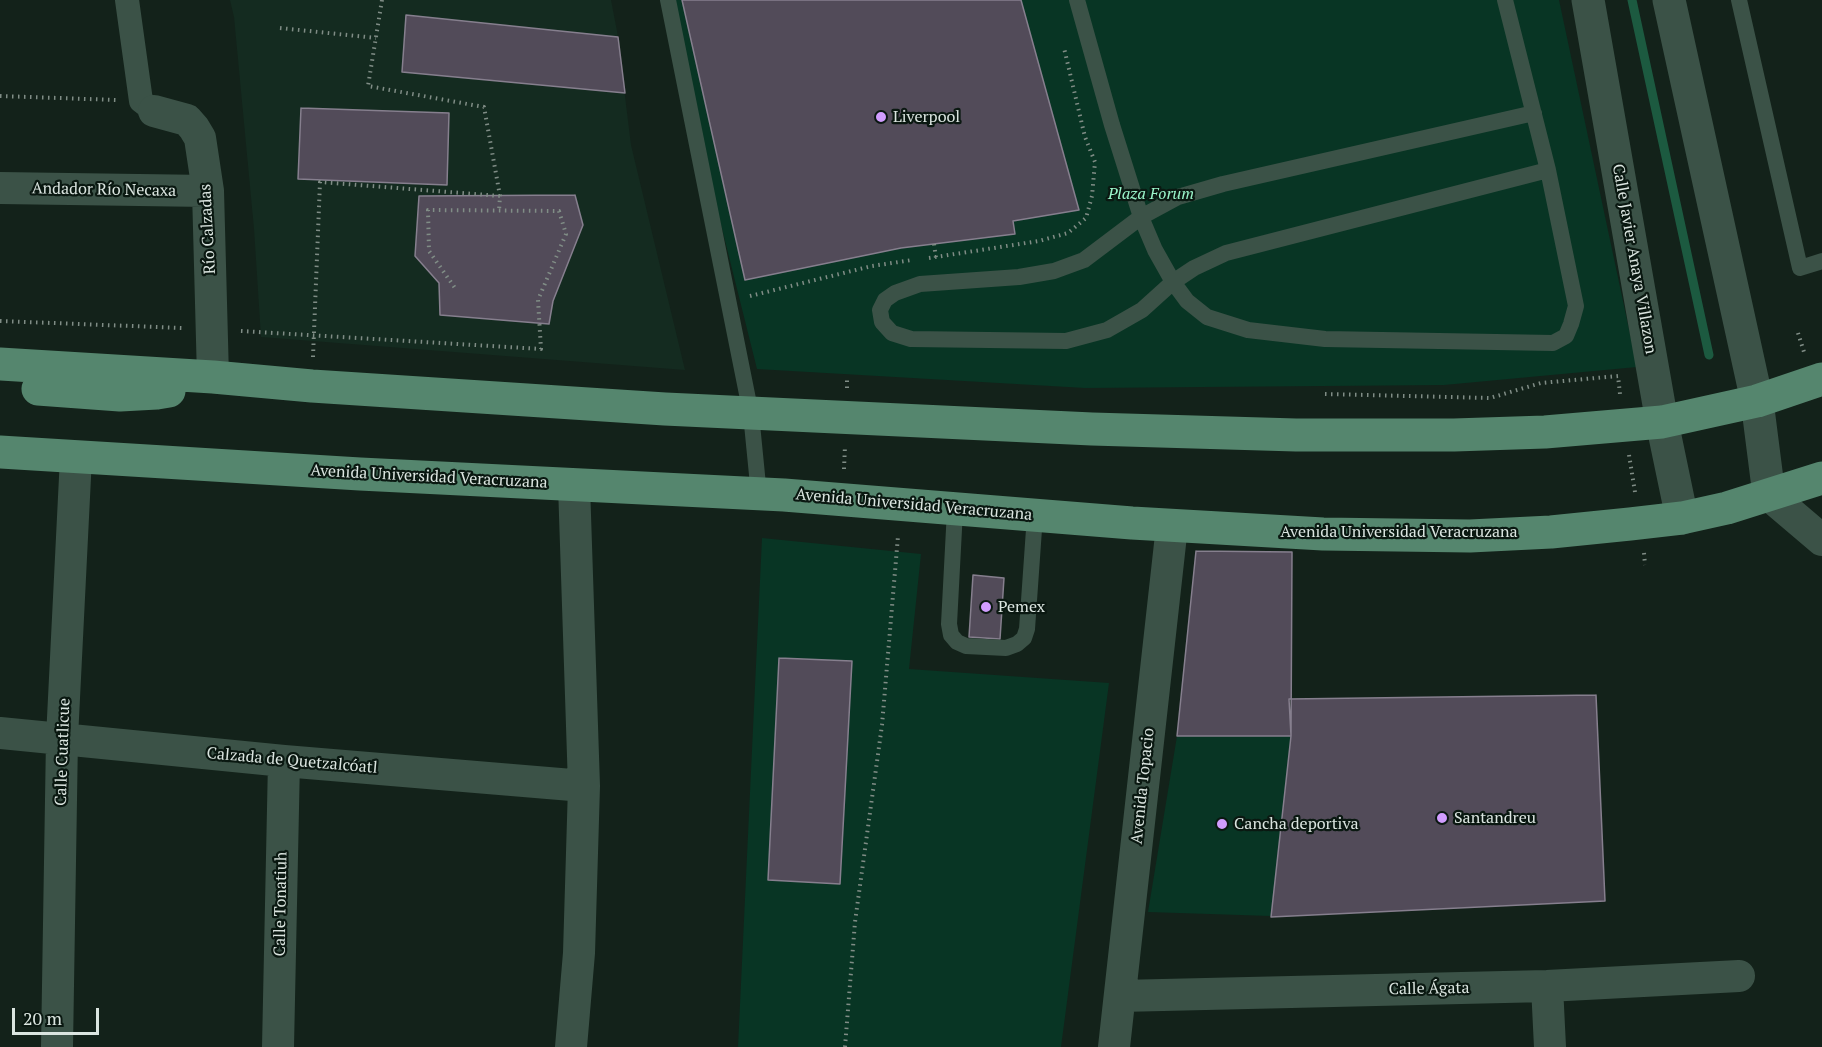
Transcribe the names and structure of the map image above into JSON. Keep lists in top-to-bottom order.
{
  "streets": {
    "main road": ["Avenida Universidad Veracruzana"],
    "street": [
      "Andador Río Necaxa",
      "Río Calzadas",
      "Calle Javier Anaya Villazon",
      "Calle Cuatlicue",
      "Calzada de Quetzalcóatl",
      "Avenida Topacio",
      "Calle Tonatiuh",
      "Calle Ágata"
    ]
  },
  "crossings": [
    ["Andador Río Necaxa", "Río Calzadas"],
    ["Calle Javier Anaya Villazon", "Avenida Universidad Veracruzana"],
    ["Avenida Universidad Veracruzana", "Calle Cuatlicue"],
    ["Avenida Universidad Veracruzana", "Avenida Topacio"],
    ["Calle Cuatlicue", "Calzada de Quetzalcóatl"],
    ["Calzada de Quetzalcóatl", "Calle Tonatiuh"],
    ["Avenida Topacio", "Calle Ágata"]
  ],
  "parks": ["Plaza Forum"],
  "places": [
    "Liverpool",
    "Pemex",
    "Santandreu",
    "Cancha deportiva"
  ],
  "scale_bar": "20 m"
}
